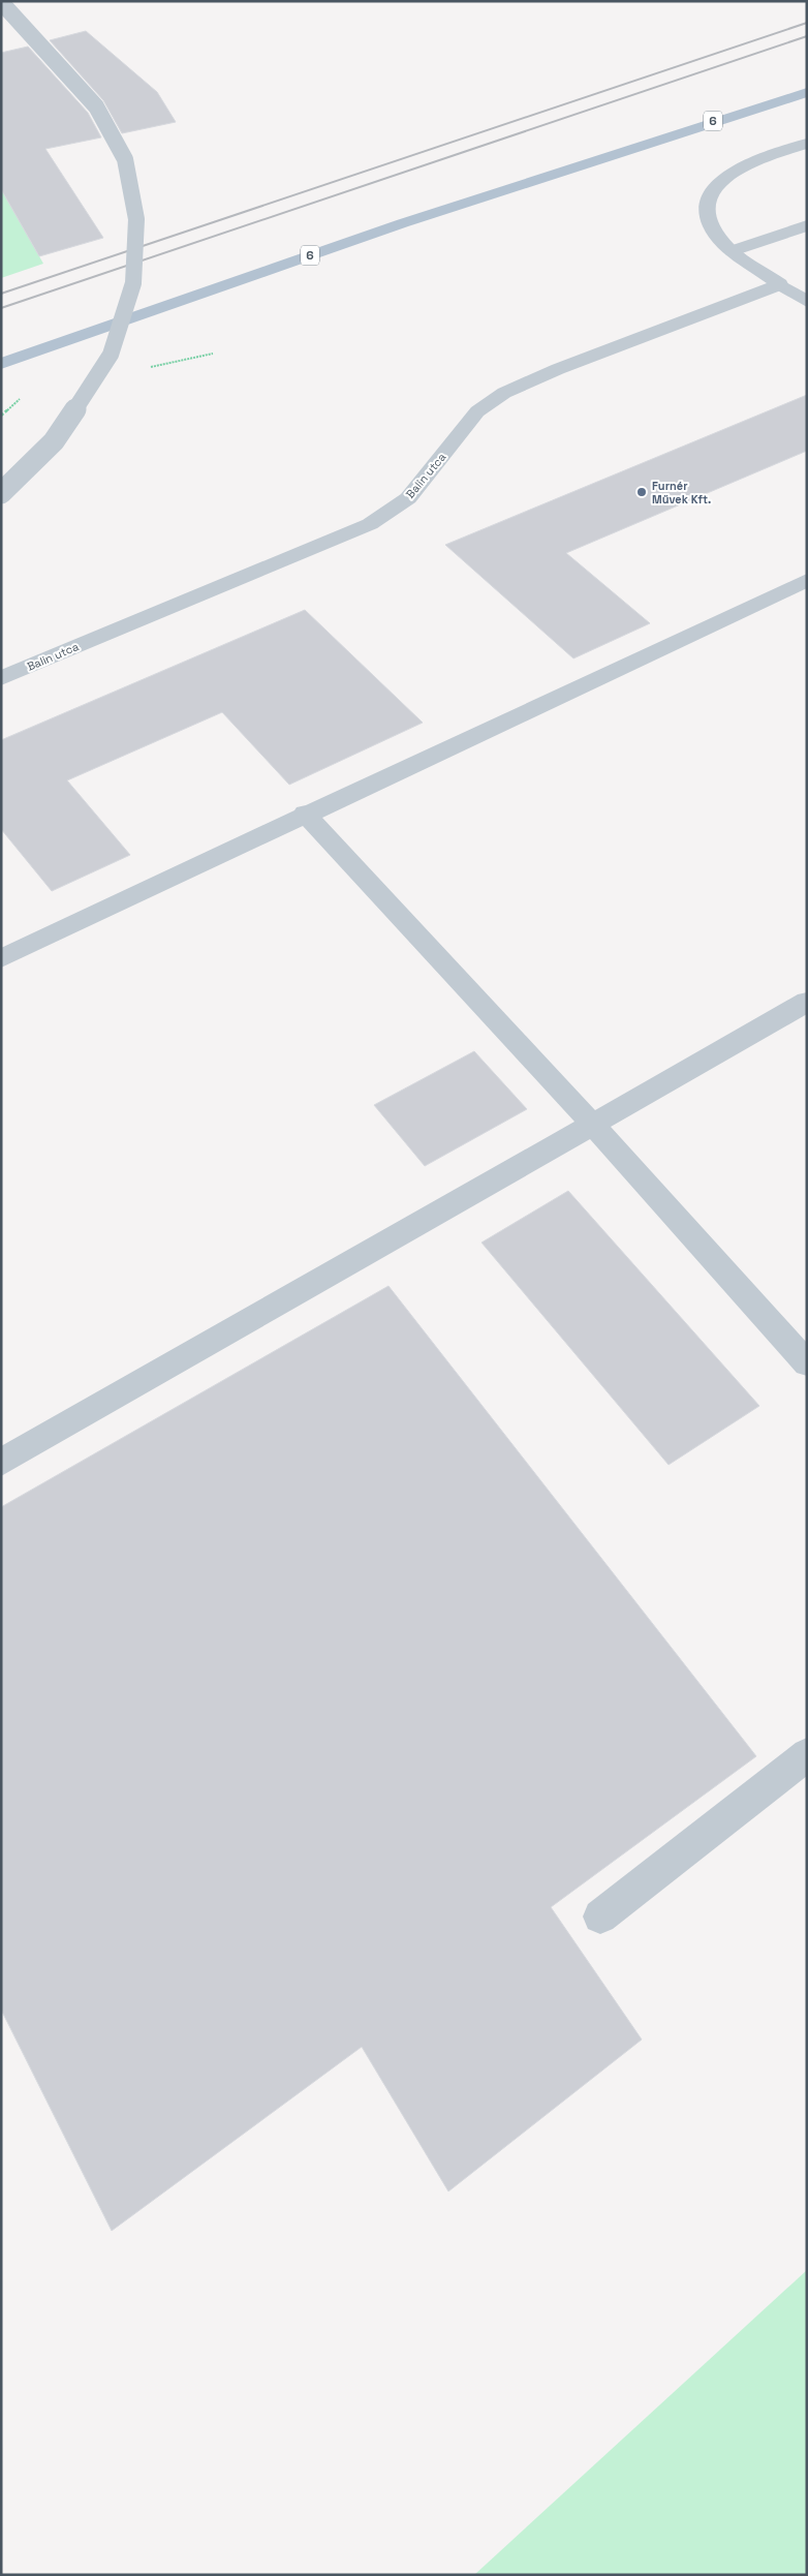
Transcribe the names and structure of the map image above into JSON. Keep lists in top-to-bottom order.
{
  "streets": {
    "main road": ["6"],
    "street": ["Balin utca"]
  },
  "places": ["Furnér Művek Kft."]
}
